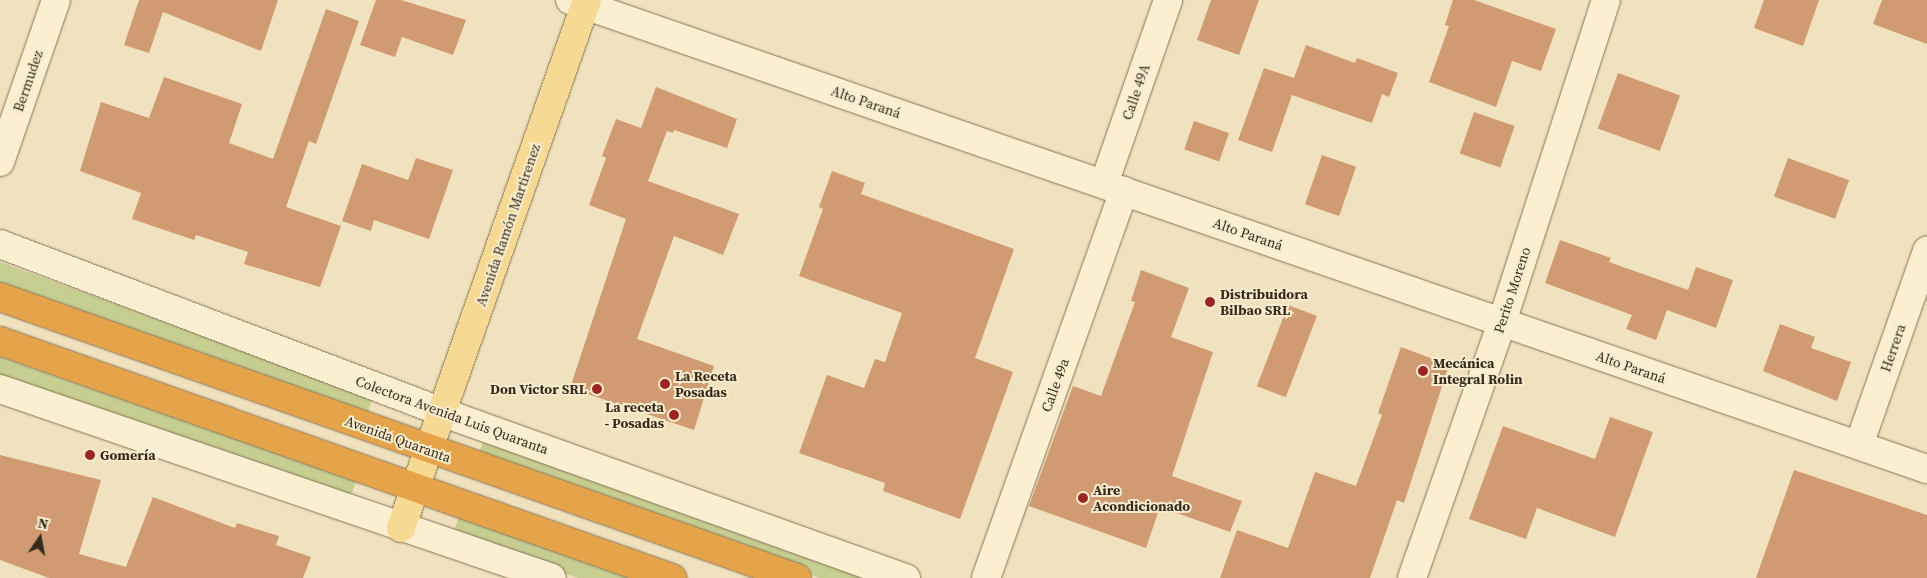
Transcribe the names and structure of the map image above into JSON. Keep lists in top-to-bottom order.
{
  "streets": {
    "highway": ["Avenida Quaranta"],
    "main road": ["Avenida Ramón Martirenez"],
    "street": [
      "Bermudez",
      "Calle 49A",
      "Alto Paraná",
      "Perito Moreno",
      "Herrera",
      "Calle 49a",
      "Colectora Avenida Luis Quaranta"
    ]
  },
  "crossings": [
    ["Calle 49A", "Alto Paraná"],
    ["Calle 49A", "Calle 49a"],
    ["Alto Paraná", "Avenida Ramón Martirenez"],
    ["Alto Paraná", "Perito Moreno"],
    ["Alto Paraná", "Herrera"],
    ["Alto Paraná", "Calle 49a"],
    ["Avenida Ramón Martirenez", "Colectora Avenida Luis Quaranta"],
    ["Avenida Ramón Martirenez", "Avenida Quaranta"]
  ],
  "places": [
    "Distribuidora Bilbao SRL",
    "Mecánica Integral Rolin",
    "La Receta Posadas",
    "Don Victor SRL",
    "La receta - Posadas",
    "Gomería",
    "Aire Acondicionado"
  ],
  "north": "top"
}
